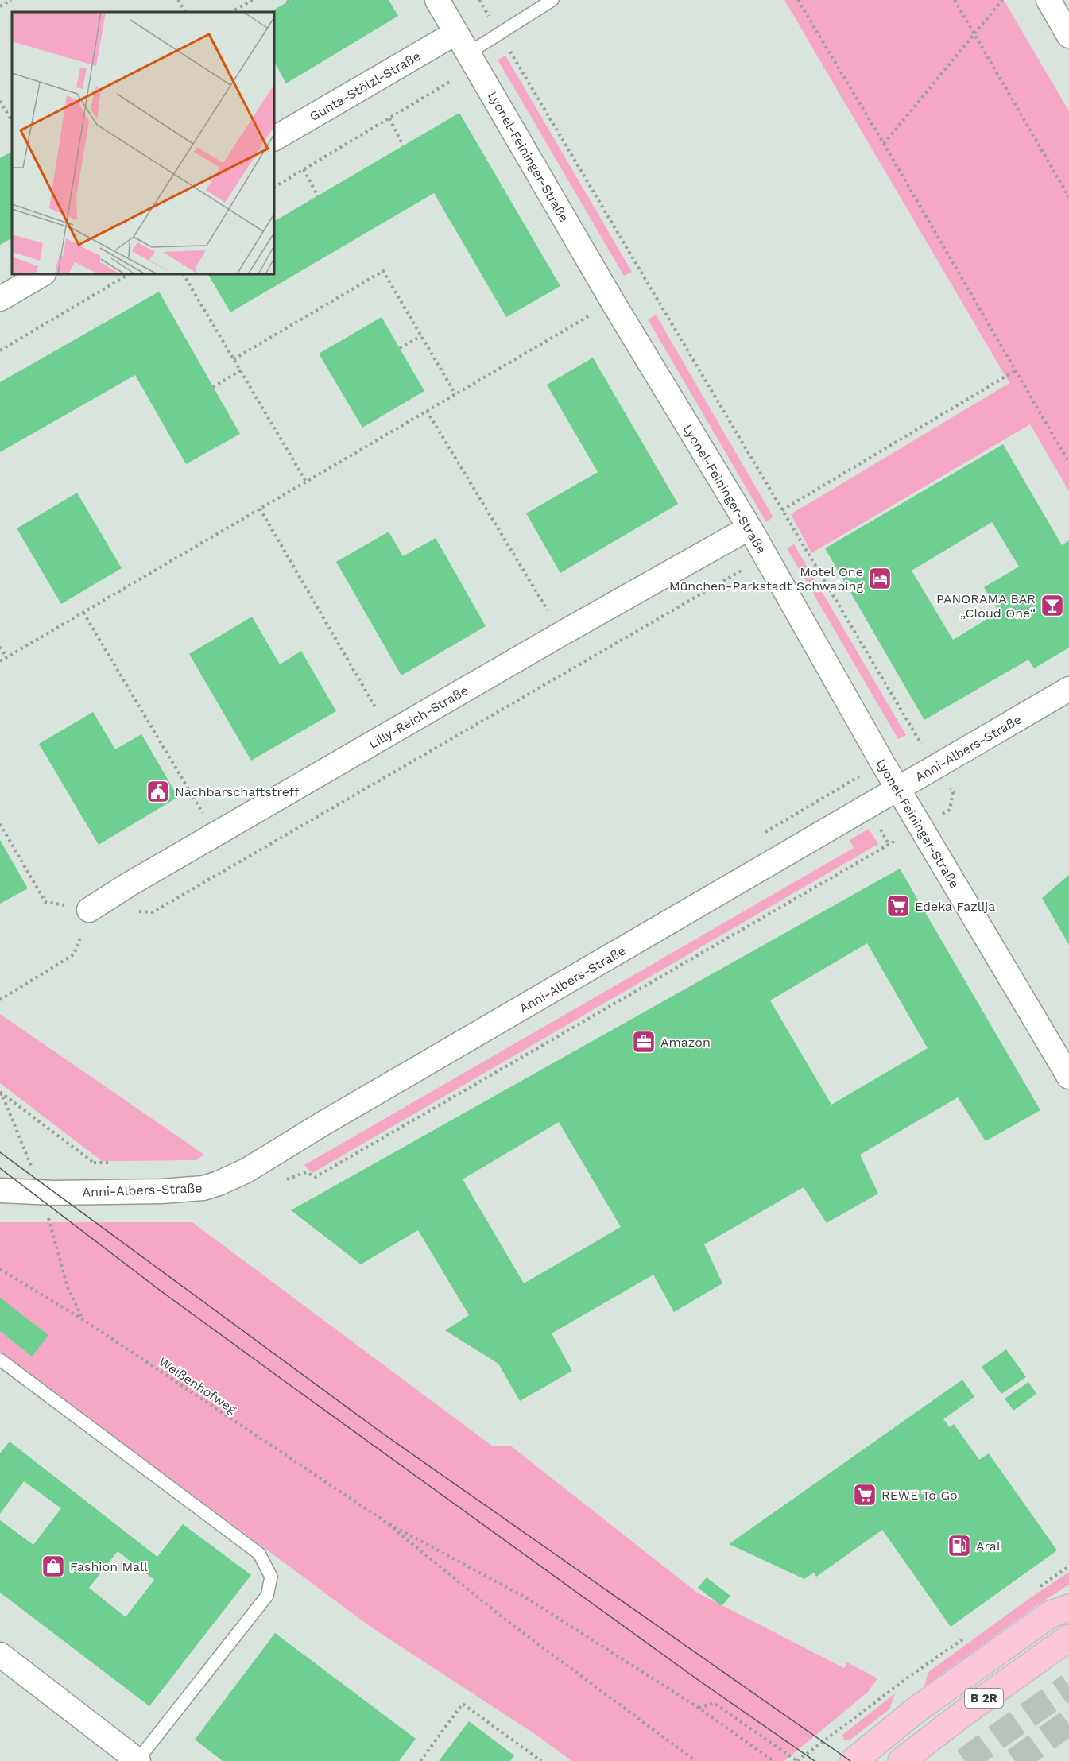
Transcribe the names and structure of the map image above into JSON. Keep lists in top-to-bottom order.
{
  "streets": {
    "highway": ["B 2R"],
    "street": [
      "Gunta-Stölzl-Straße",
      "Lyonel-Feininger-Straße",
      "Lilly-Reich-Straße",
      "Anni-Albers-Straße"
    ],
    "path": ["Weißenhofweg"]
  },
  "crossings": [
    ["Gunta-Stölzl-Straße", "Lyonel-Feininger-Straße"],
    ["Lyonel-Feininger-Straße", "Lilly-Reich-Straße"],
    ["Lyonel-Feininger-Straße", "Anni-Albers-Straße"]
  ],
  "places": {
    "hotel": ["Motel One München-Parkstadt Schwabing"],
    "bar": ["PANORAMA BAR „Cloud One“"],
    "public building": ["Nachbarschaftstreff"],
    "supermarket": ["Edeka Fazlija", "REWE To Go"],
    "office": ["Amazon"],
    "fuel station": ["Aral"],
    "shop": ["Fashion Mall"]
  }
}
